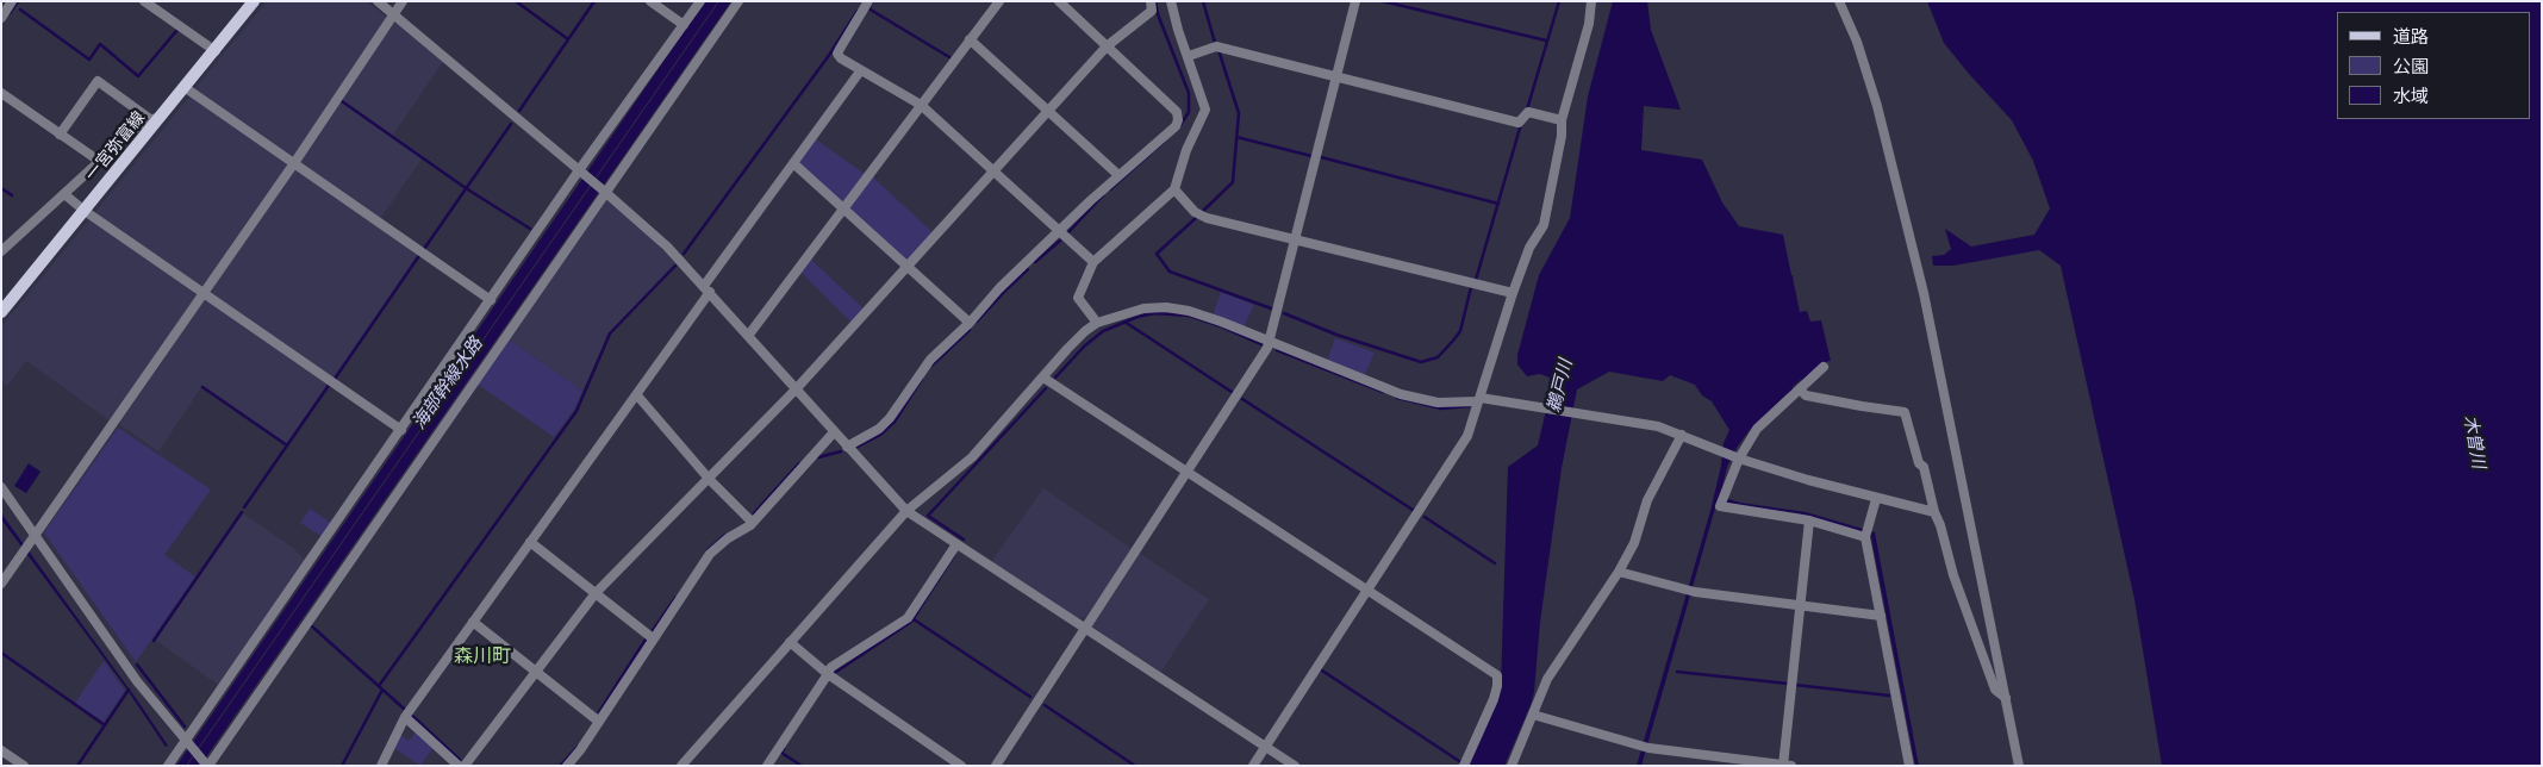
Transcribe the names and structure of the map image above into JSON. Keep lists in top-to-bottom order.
{
  "streets": {
    "main road": ["一宮弥富線"]
  },
  "districts": ["森川町"],
  "water": ["海部幹線水路", "鵜戸川", "木曽川"],
  "legend": ["道路", "公園", "水域"]
}
